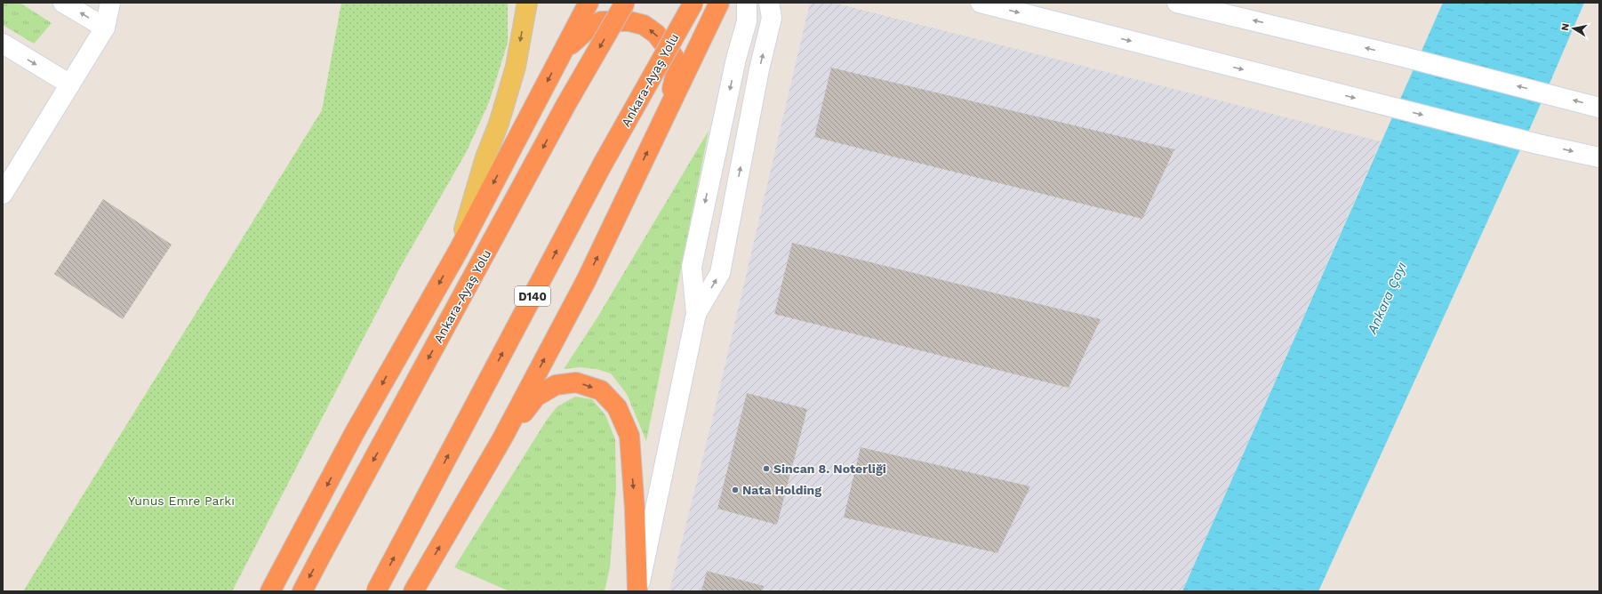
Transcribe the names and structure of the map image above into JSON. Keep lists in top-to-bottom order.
{
  "streets": {
    "highway": ["Ankara-Ayaş Yolu", "D140"]
  },
  "water": ["Ankara Çayı"],
  "parks": ["Yunus Emre Parkı"],
  "places": ["Sincan 8. Noterliği", "Nata Holding"],
  "north": "left"
}
